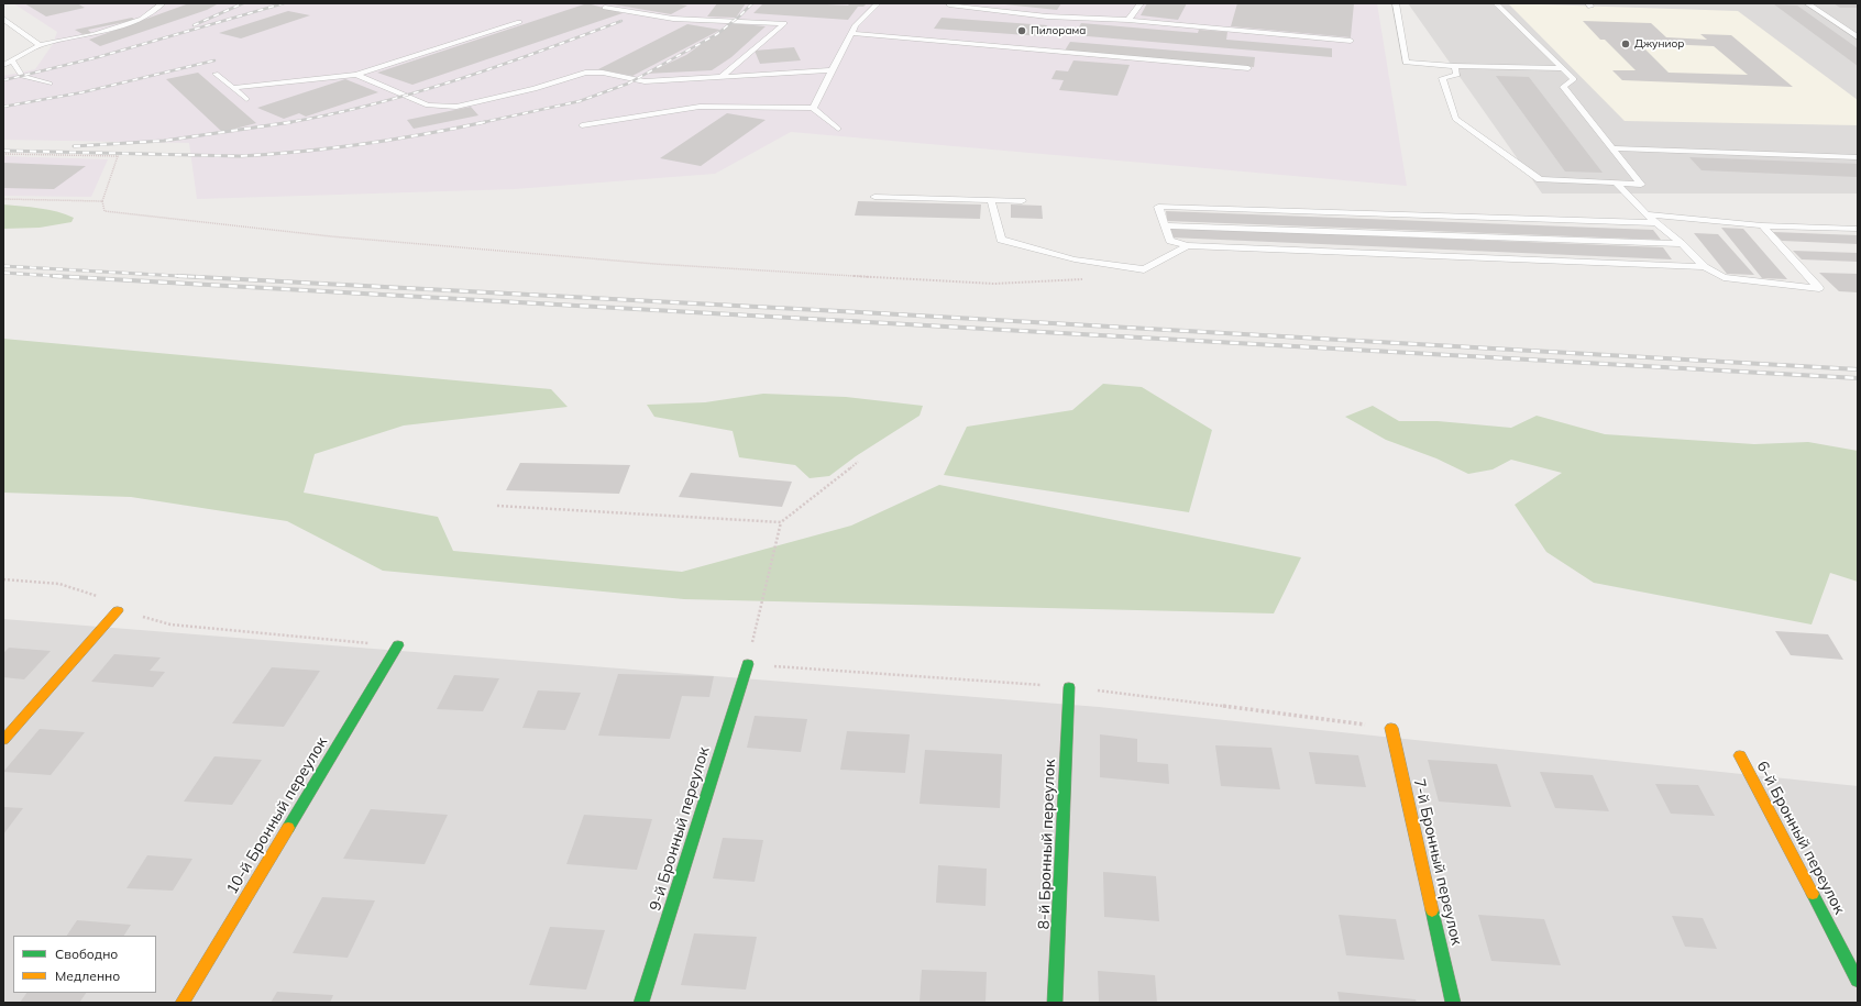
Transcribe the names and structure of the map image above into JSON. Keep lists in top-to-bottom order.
{
  "streets": {
    "street": [
      "10-й Бронный переулок",
      "9-й Бронный переулок",
      "6-й Бронный переулок",
      "8-й Бронный переулок",
      "7-й Бронный переулок"
    ]
  },
  "places": ["Пилорама", "Джуниор"],
  "legend": ["Свободно", "Медленно"]
}
